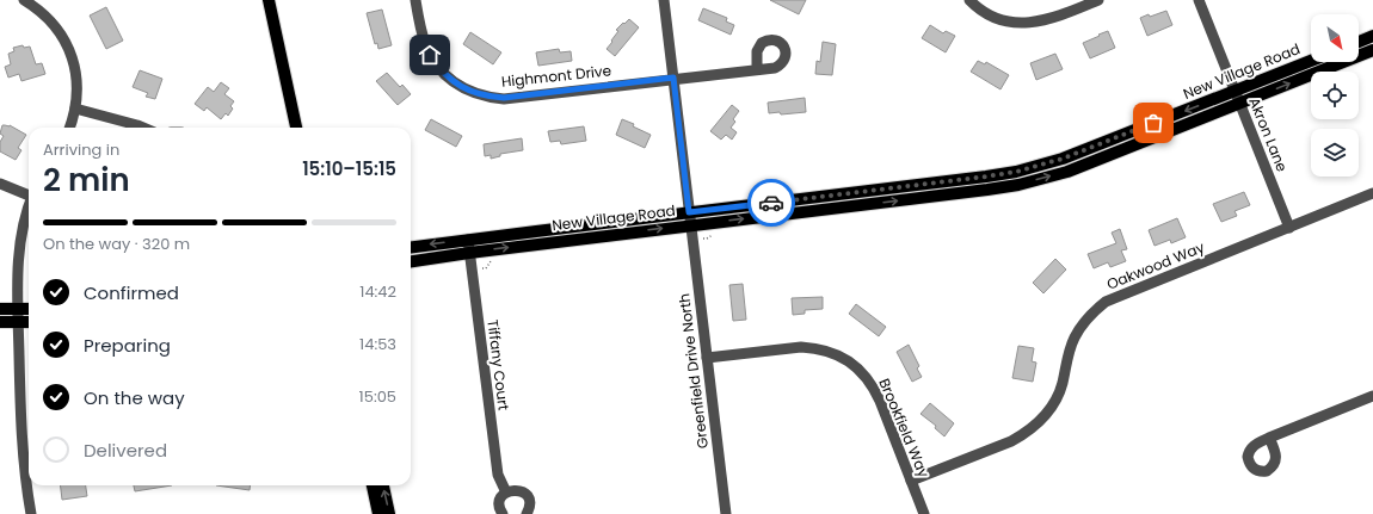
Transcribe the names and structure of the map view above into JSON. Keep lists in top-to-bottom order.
{
  "streets": {
    "main road": ["New Village Road"],
    "street": [
      "Highmont Drive",
      "Akron Lane",
      "Oakwood Way",
      "Tiffany Court",
      "Greenfield Drive North",
      "Brookfield Way"
    ]
  },
  "crossings": [
    ["New Village Road", "Akron Lane"],
    ["New Village Road", "Tiffany Court"],
    ["New Village Road", "Greenfield Drive North"],
    ["Highmont Drive", "Greenfield Drive North"],
    ["Akron Lane", "Oakwood Way"],
    ["Oakwood Way", "Brookfield Way"],
    ["Greenfield Drive North", "Brookfield Way"]
  ],
  "north": "bottom right",
  "page": {
    "heading": ["2 min", "Arriving in", "15:10–15:15"],
    "bar": "On the way · 320 m",
    "list": [
      ["Confirmed", "14:42"],
      ["Preparing", "14:53"],
      ["On the way", "15:05"],
      "Delivered"
    ]
  }
}
